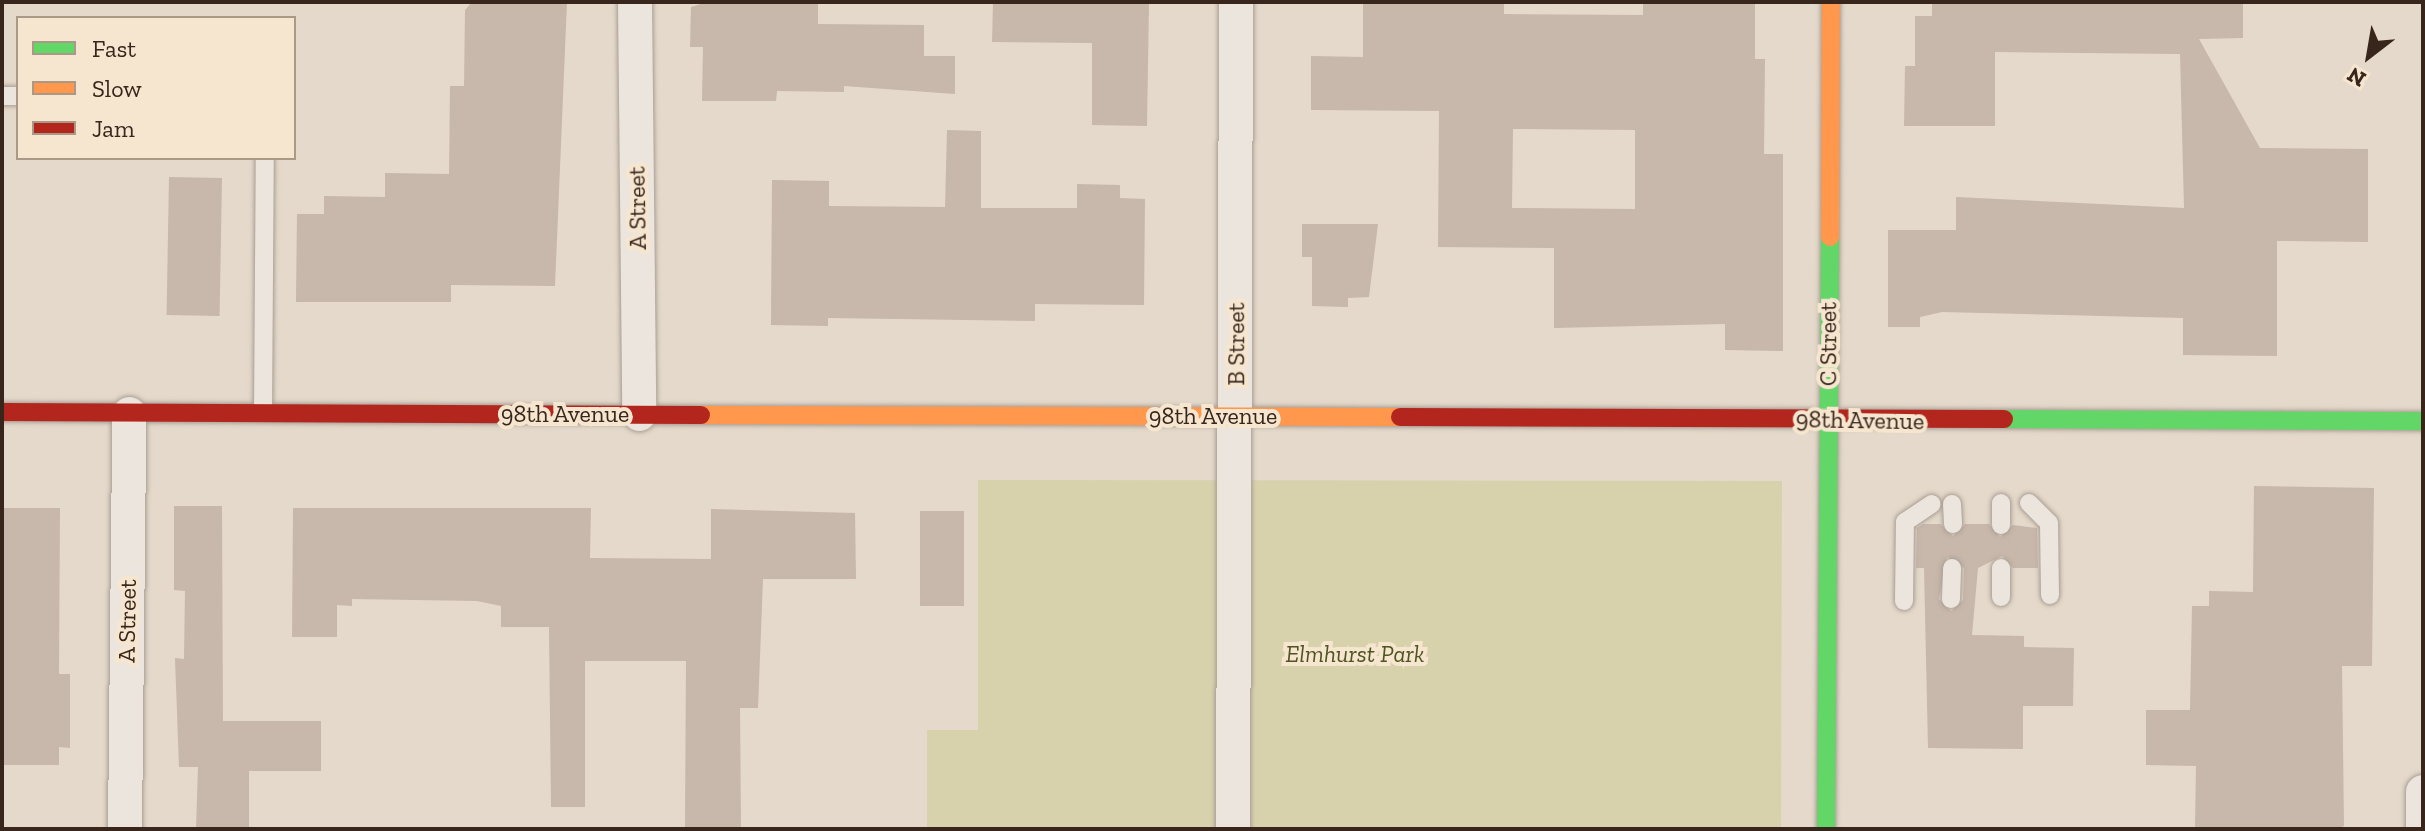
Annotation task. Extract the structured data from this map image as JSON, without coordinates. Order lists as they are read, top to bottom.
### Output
{
  "streets": {
    "main road": ["C Street", "98th Avenue"],
    "street": ["A Street", "B Street"]
  },
  "crossings": [
    ["A Street", "98th Avenue"],
    ["B Street", "98th Avenue"],
    ["C Street", "98th Avenue"]
  ],
  "parks": ["Elmhurst Park"],
  "legend": ["Fast", "Slow", "Jam"],
  "north": "bottom left"
}
